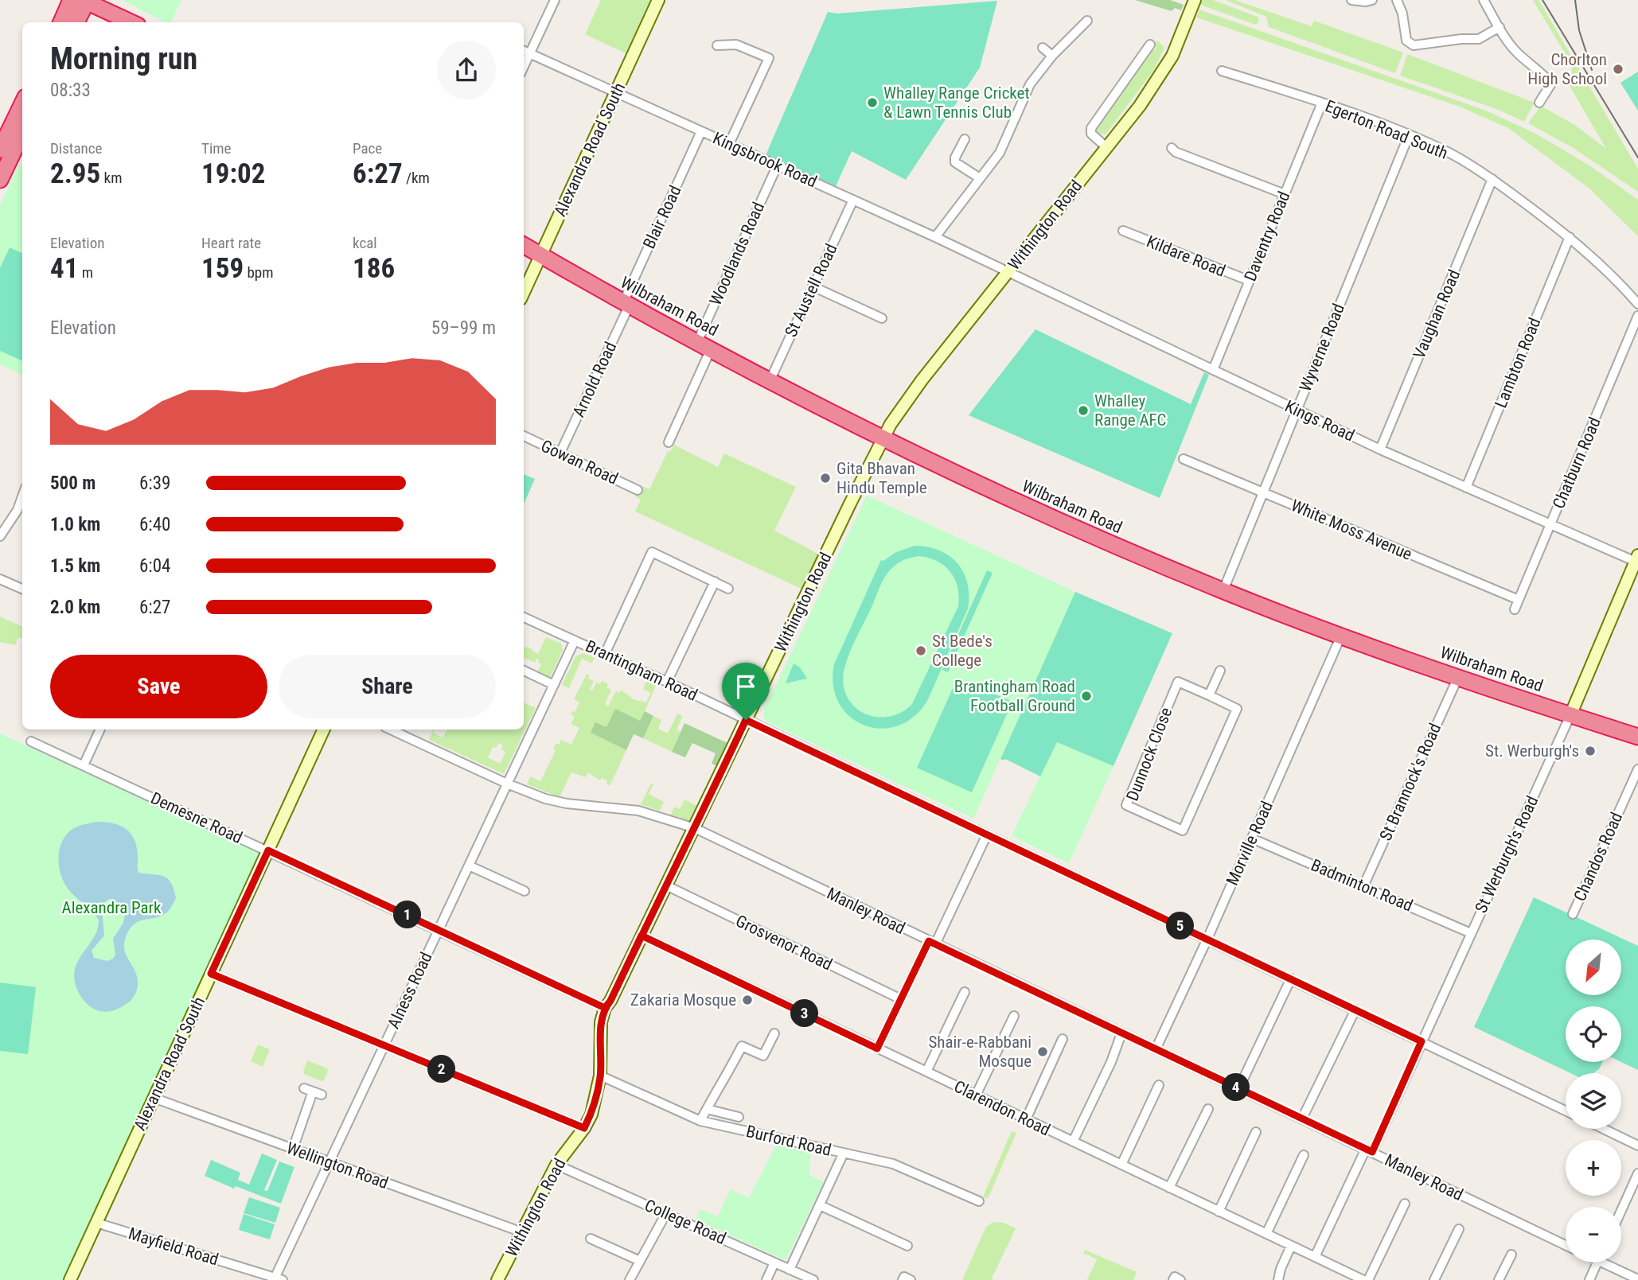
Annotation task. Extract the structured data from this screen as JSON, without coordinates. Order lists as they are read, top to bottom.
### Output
{
  "streets": {
    "highway": ["Wilbraham Road"],
    "street": [
      "Egerton Road South",
      "Alexandra Road South",
      "Kingsbrook Road",
      "Blair Road",
      "Withington Road",
      "Daventry Road",
      "Woodlands Road",
      "Kildare Road",
      "St Austell Road",
      "Vaughan Road",
      "Wyverne Road",
      "Lambton Road",
      "Arnold Road",
      "Kings Road",
      "Gowan Road",
      "Chatburn Road",
      "White Moss Avenue",
      "Brantingham Road",
      "Dunnock Close",
      "St Brannock's Road",
      "Demesne Road",
      "Morville Road",
      "St Werburgh's Road",
      "Chandos Road",
      "Badminton Road",
      "Manley Road",
      "Grosvenor Road",
      "Alness Road",
      "Clarendon Road",
      "Burford Road",
      "Wellington Road",
      "College Road",
      "Mayfield Road"
    ]
  },
  "crossings": [
    ["Egerton Road South", "Daventry Road"],
    ["Egerton Road South", "Vaughan Road"],
    ["Egerton Road South", "Wyverne Road"],
    ["Egerton Road South", "Lambton Road"],
    ["Alexandra Road South", "Kingsbrook Road"],
    ["Alexandra Road South", "Wilbraham Road"],
    ["Alexandra Road South", "Demesne Road"],
    ["Alexandra Road South", "Wellington Road"],
    ["Alexandra Road South", "Mayfield Road"],
    ["Kingsbrook Road", "Blair Road"],
    ["Kingsbrook Road", "Withington Road"],
    ["Kingsbrook Road", "Woodlands Road"],
    ["Kingsbrook Road", "St Austell Road"],
    ["Kingsbrook Road", "Kings Road"],
    ["Blair Road", "Wilbraham Road"],
    ["Blair Road", "Arnold Road"],
    ["Withington Road", "Wilbraham Road"],
    ["Withington Road", "Kings Road"],
    ["Withington Road", "Brantingham Road"],
    ["Withington Road", "Demesne Road"],
    ["Withington Road", "Manley Road"],
    ["Withington Road", "Grosvenor Road"],
    ["Withington Road", "Clarendon Road"],
    ["Withington Road", "Burford Road"],
    ["Withington Road", "Wellington Road"],
    ["Withington Road", "College Road"],
    ["Daventry Road", "Kildare Road"],
    ["Daventry Road", "Kings Road"],
    ["Woodlands Road", "Wilbraham Road"],
    ["St Austell Road", "Wilbraham Road"],
    ["Wilbraham Road", "Wyverne Road"],
    ["Wilbraham Road", "Arnold Road"],
    ["Wilbraham Road", "St Brannock's Road"],
    ["Wilbraham Road", "Morville Road"],
    ["Wilbraham Road", "St Werburgh's Road"],
    ["Vaughan Road", "Kings Road"],
    ["Wyverne Road", "Kings Road"],
    ["Wyverne Road", "White Moss Avenue"],
    ["Lambton Road", "Kings Road"],
    ["Arnold Road", "Gowan Road"],
    ["Kings Road", "Chatburn Road"],
    ["Kings Road", "St Werburgh's Road"],
    ["Chatburn Road", "White Moss Avenue"],
    ["Brantingham Road", "Morville Road"],
    ["Brantingham Road", "St Werburgh's Road"],
    ["Brantingham Road", "Alness Road"],
    ["St Brannock's Road", "Badminton Road"],
    ["Demesne Road", "Alness Road"],
    ["Morville Road", "Badminton Road"],
    ["Morville Road", "Manley Road"],
    ["St Werburgh's Road", "Badminton Road"],
    ["St Werburgh's Road", "Manley Road"],
    ["St Werburgh's Road", "Clarendon Road"],
    ["Manley Road", "Alness Road"],
    ["Alness Road", "Wellington Road"],
    ["Alness Road", "Mayfield Road"]
  ],
  "parks": ["Alexandra Park"],
  "places": [
    "Chorlton High School",
    "Whalley Range Cricket & Lawn Tennis Club",
    "Whalley Range AFC",
    "Gita Bhavan Hindu Temple",
    "St Bede's College",
    "Brantingham Road Football Ground",
    "St. Werburgh's",
    "Zakaria Mosque",
    "Shair-e-Rabbani Mosque"
  ],
  "north": "bottom left",
  "page": {
    "heading": ["Morning run", "08:33"],
    "stats": [
      ["Distance", "2.95 km"],
      ["Time", "19:02"],
      ["Pace", "6:27 /km"],
      ["Elevation", "41 m"],
      ["Heart rate", "159 bpm"],
      ["kcal", "186"]
    ],
    "chart": ["Elevation", "59–99 m"],
    "list": [
      {
        "name": "500 m",
        "note": "6:39"
      },
      {
        "name": "1.0 km",
        "note": "6:40"
      },
      {
        "name": "1.5 km",
        "note": "6:04"
      },
      {
        "name": "2.0 km",
        "note": "6:27"
      }
    ],
    "buttons": ["Save", "Share"],
    "pins": [
      "1",
      "5",
      "3",
      "2",
      "4"
    ],
    "map_buttons": ["+", "−"]
  }
}
